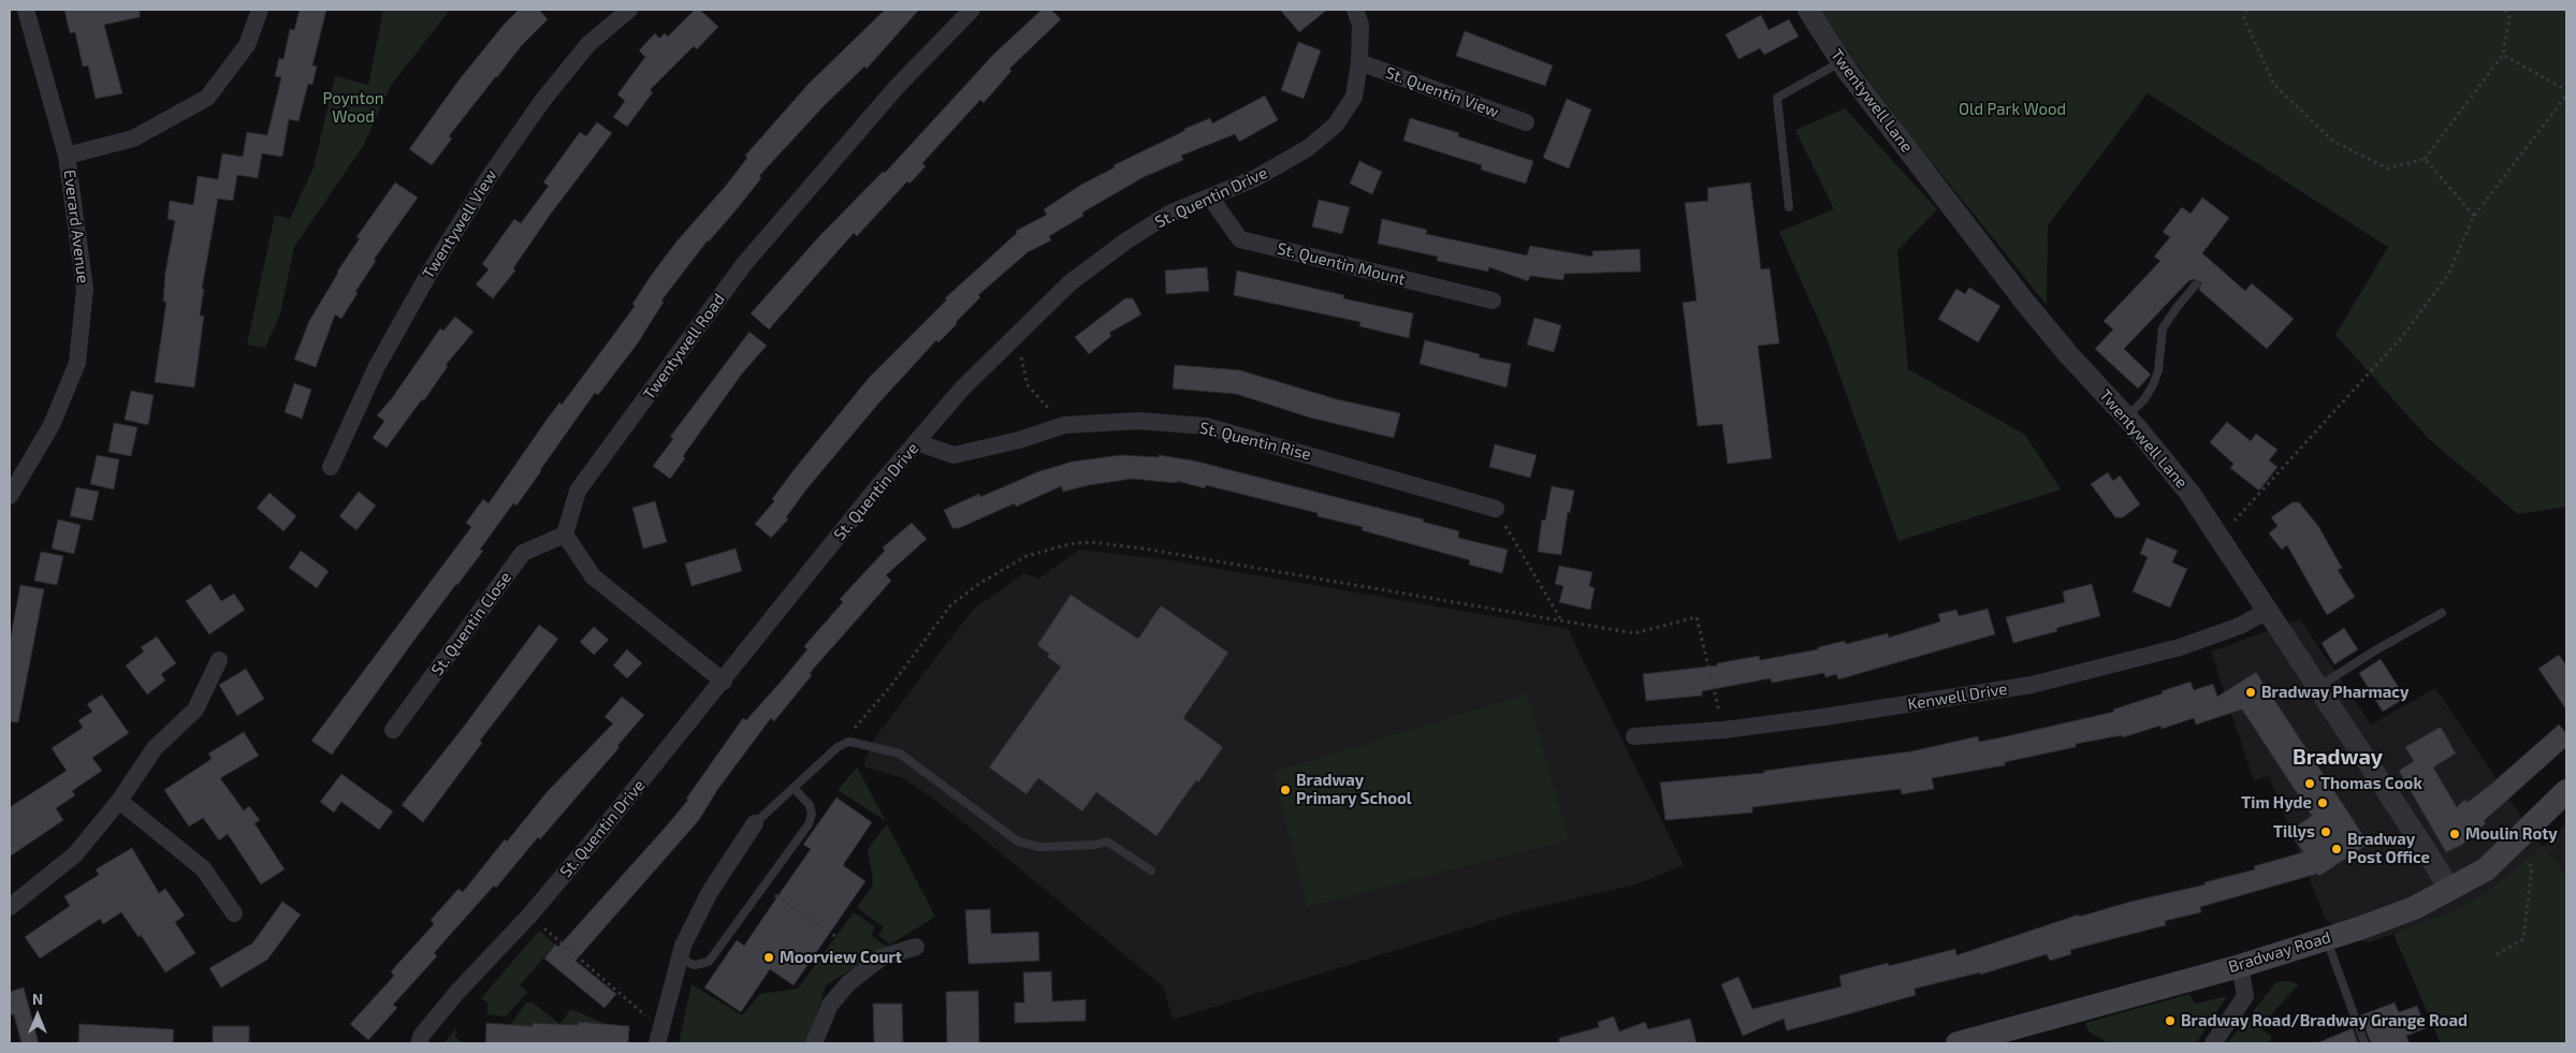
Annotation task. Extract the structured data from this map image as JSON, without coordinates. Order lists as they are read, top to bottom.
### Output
{
  "streets": {
    "main road": ["Bradway Road"],
    "street": [
      "St. Quentin View",
      "Twentywell Lane",
      "St. Quentin Drive",
      "Twentywell View",
      "Everard Avenue",
      "St. Quentin Mount",
      "Twentywell Road",
      "St. Quentin Rise",
      "St. Quentin Close",
      "Kenwell Drive"
    ]
  },
  "crossings": [
    ["St. Quentin View", "St. Quentin Drive"],
    ["Twentywell Lane", "Kenwell Drive"],
    ["Twentywell Lane", "Bradway Road"],
    ["St. Quentin Drive", "St. Quentin Mount"],
    ["St. Quentin Drive", "St. Quentin Rise"],
    ["Twentywell Road", "St. Quentin Close"]
  ],
  "districts": ["Bradway"],
  "parks": ["Poynton Wood", "Old Park Wood"],
  "places": [
    "Bradway Pharmacy",
    "Thomas Cook",
    "Bradway Primary School",
    "Tim Hyde",
    "Tillys",
    "Moulin Roty",
    "Bradway Post Office",
    "Moorview Court",
    "Bradway Road/Bradway Grange Road"
  ],
  "north": "top"
}
